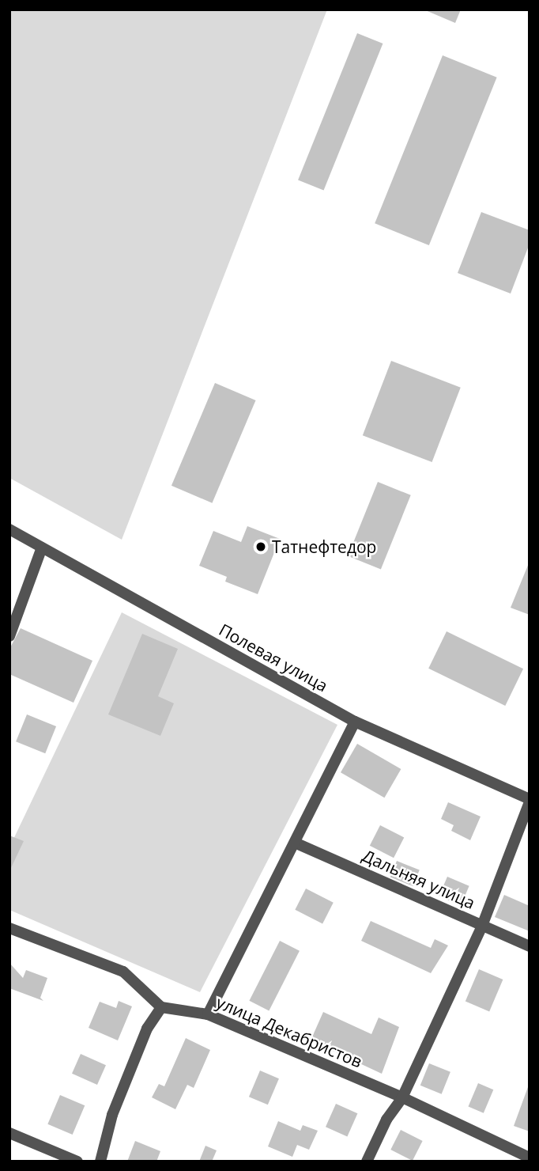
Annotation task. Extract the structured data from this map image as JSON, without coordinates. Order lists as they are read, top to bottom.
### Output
{
  "streets": {
    "street": ["Полевая улица", "Дальняя улица", "улица Декабристов"]
  },
  "places": ["Татнефтедор"]
}
